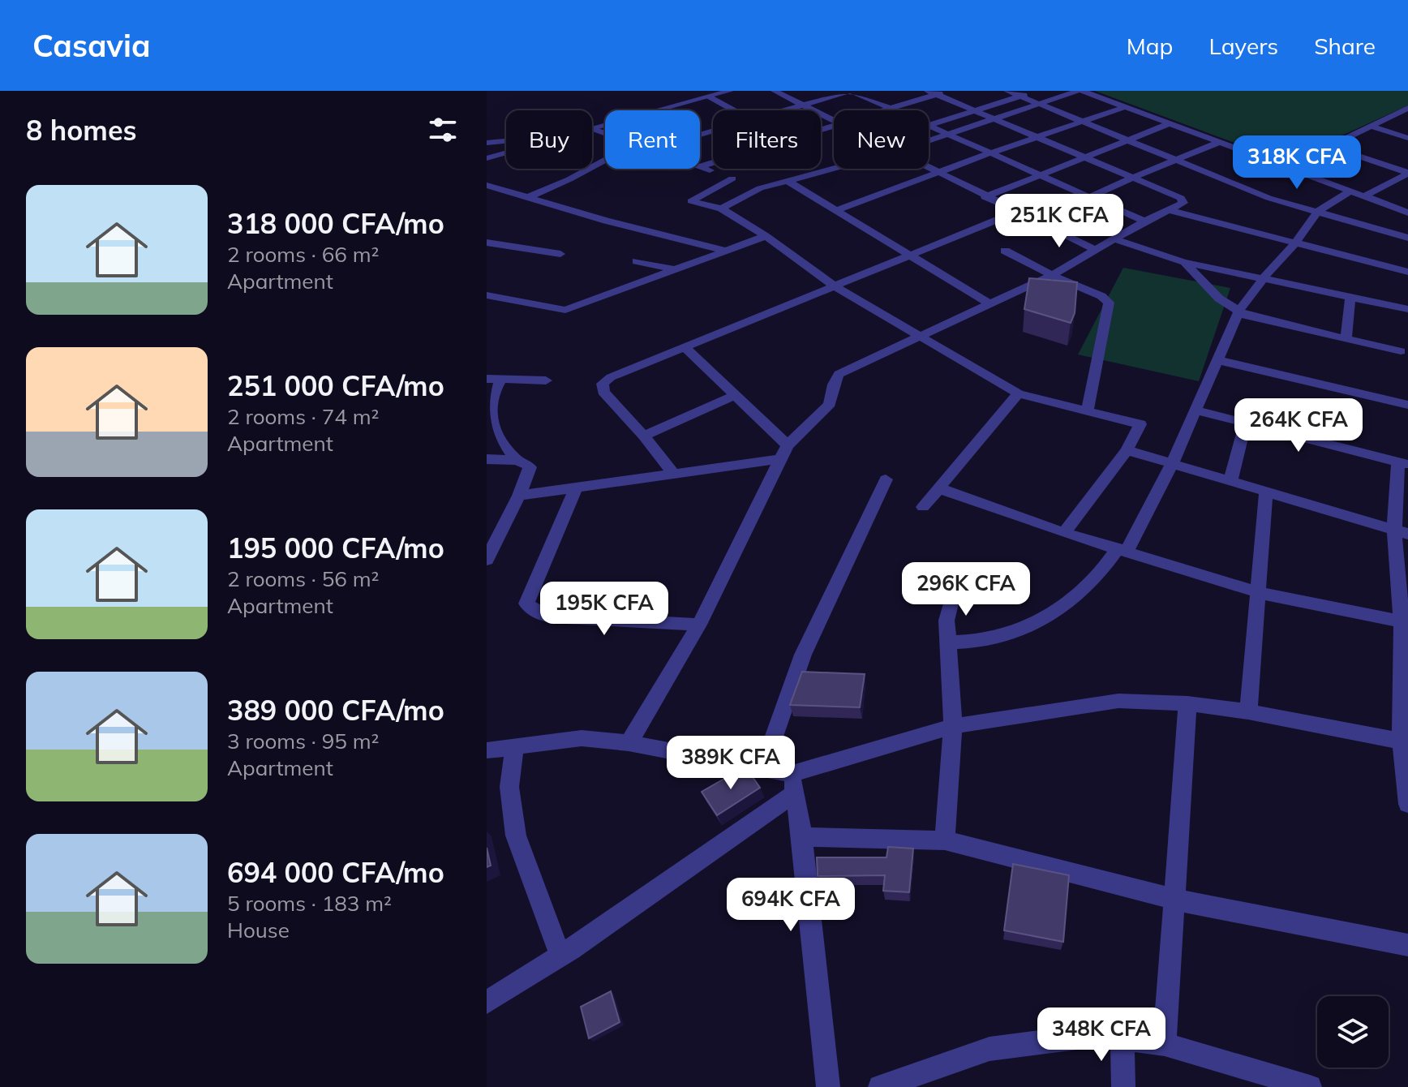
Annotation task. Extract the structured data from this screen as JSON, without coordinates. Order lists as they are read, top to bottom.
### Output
{
  "page": {
    "header": "Casavia",
    "nav": ["Map", "Layers", "Share"],
    "heading": "8 homes",
    "chip": [
      "Buy",
      "Rent",
      "Filters",
      "New"
    ],
    "price": [
      "318K CFA",
      "251K CFA",
      "264K CFA",
      "296K CFA",
      "195K CFA",
      "389K CFA",
      "694K CFA",
      "348K CFA"
    ],
    "list": [
      {
        "name": "318 000 CFA/mo",
        "note": "2 rooms · 66 m² · Apartment"
      },
      {
        "name": "251 000 CFA/mo",
        "note": "2 rooms · 74 m² · Apartment"
      },
      {
        "name": "195 000 CFA/mo",
        "note": "2 rooms · 56 m² · Apartment"
      },
      {
        "name": "389 000 CFA/mo",
        "note": "3 rooms · 95 m² · Apartment"
      },
      {
        "name": "694 000 CFA/mo",
        "note": "5 rooms · 183 m² · House"
      }
    ]
  }
}
